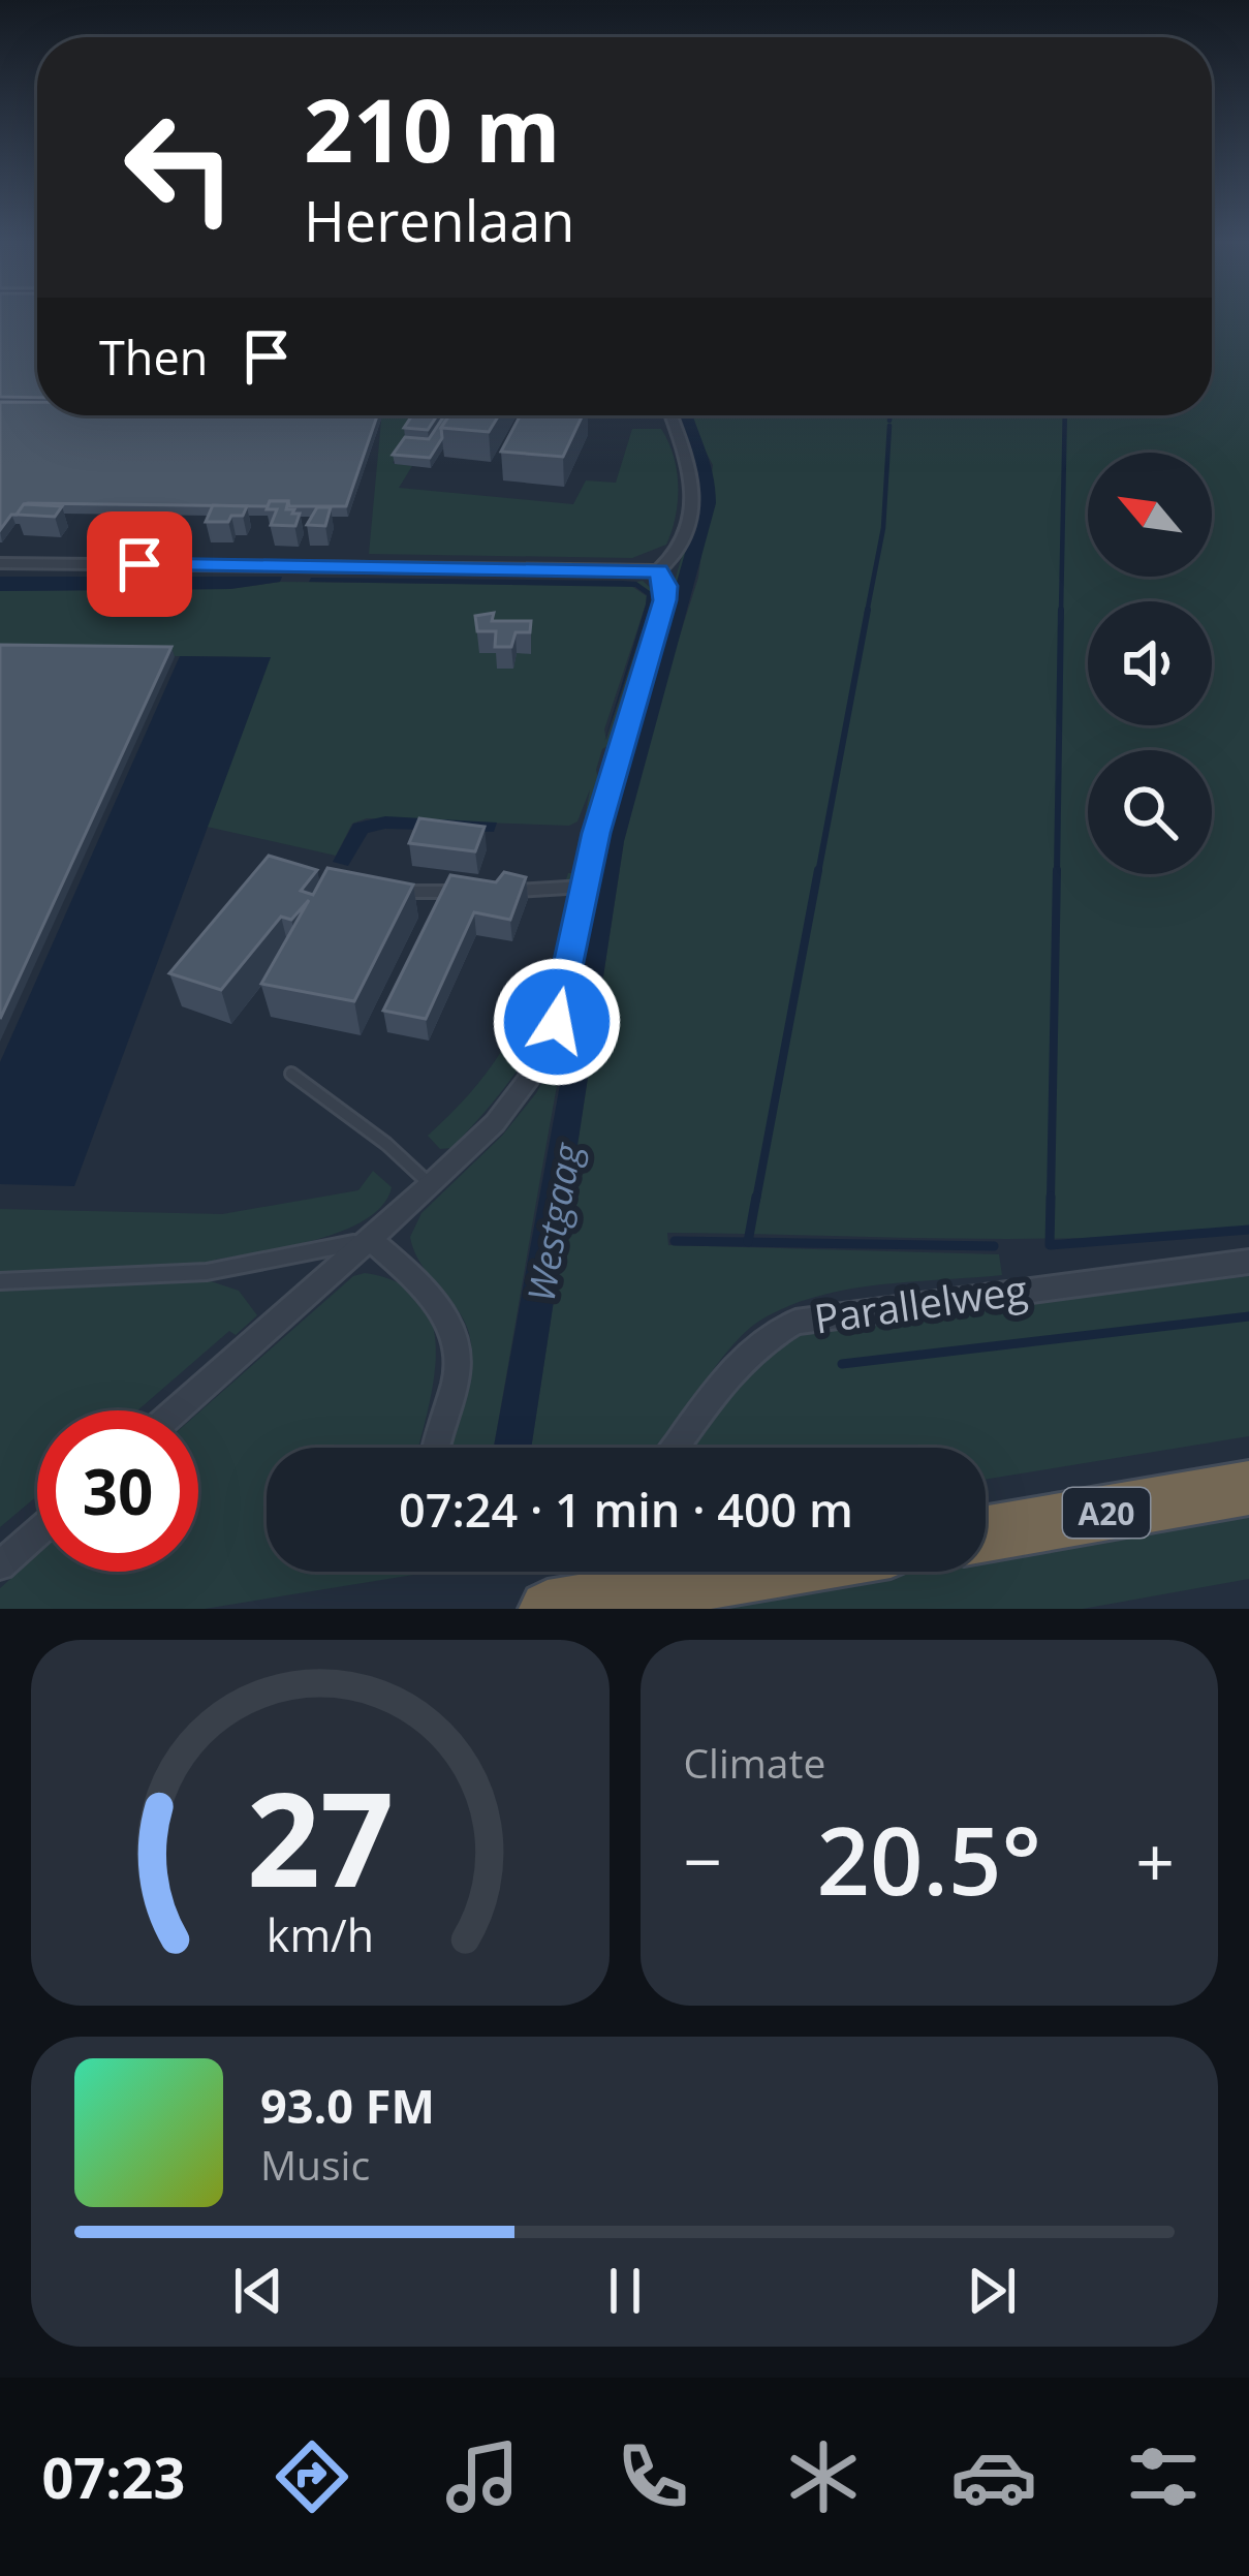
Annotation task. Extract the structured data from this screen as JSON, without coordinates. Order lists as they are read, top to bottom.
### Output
{
  "streets": {
    "highway": ["A20"],
    "street": ["Parallelweg"]
  },
  "water": ["Westgaag"],
  "north": "top left",
  "page": {
    "turn": ["210 m", "Herenlaan"],
    "then": "Then",
    "limit": "30",
    "trip": "07:24 · 1 min · 400 m",
    "tile": "Climate",
    "heat": ["−", "20.5°", "+"],
    "song": ["93.0 FM", "Music"],
    "tabs": "07:23",
    "gauge": ["27", "km/h"]
  }
}
